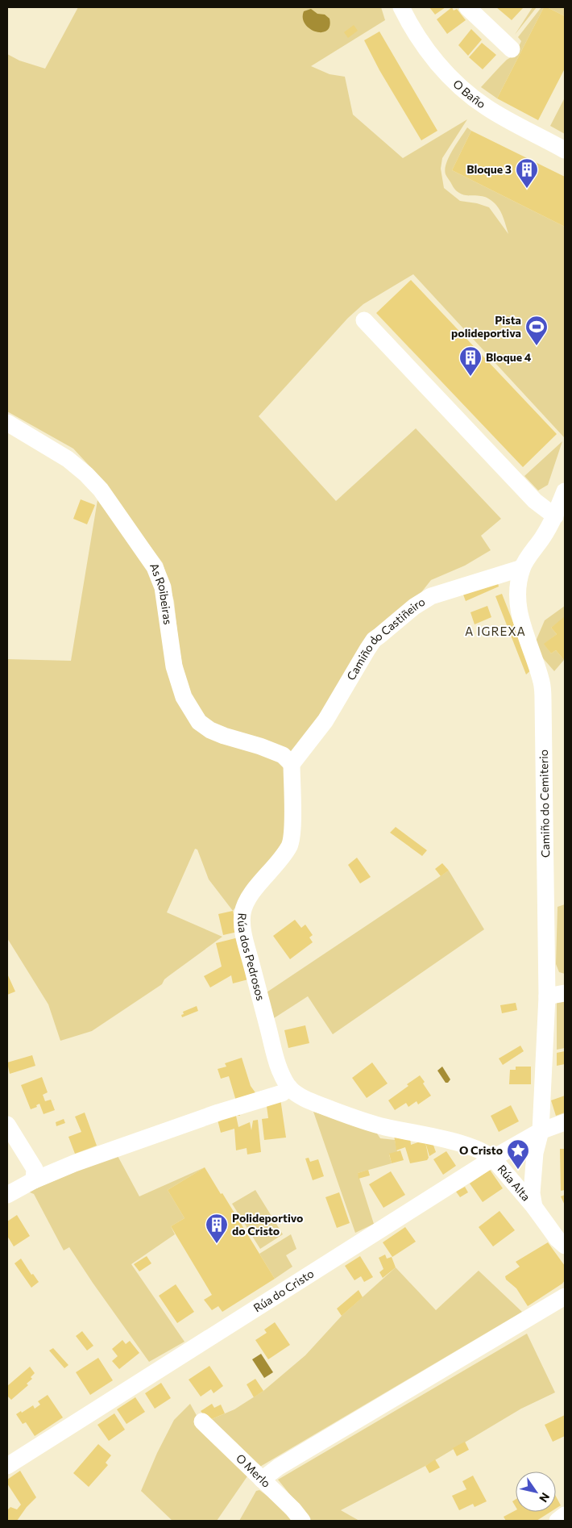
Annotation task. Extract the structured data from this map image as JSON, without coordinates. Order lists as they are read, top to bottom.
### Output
{
  "streets": {
    "street": [
      "O Baño",
      "As Roibeiras",
      "Camiño do Castiñeiro",
      "Camiño do Cemiterio",
      "Rúa dos Pedrosos",
      "Rúa Alta",
      "Rúa do Cristo",
      "O Merlo"
    ]
  },
  "crossings": [
    ["As Roibeiras", "Camiño do Castiñeiro"],
    ["As Roibeiras", "Rúa dos Pedrosos"],
    ["Camiño do Castiñeiro", "Camiño do Cemiterio"],
    ["Camiño do Castiñeiro", "Rúa dos Pedrosos"],
    ["Camiño do Cemiterio", "Rúa Alta"],
    ["Camiño do Cemiterio", "Rúa do Cristo"],
    ["Rúa dos Pedrosos", "Rúa Alta"],
    ["Rúa dos Pedrosos", "Rúa do Cristo"],
    ["Rúa Alta", "Rúa do Cristo"]
  ],
  "districts": ["A IGREXA"],
  "places": {
    "building": ["Bloque 3", "Bloque 4", "Polideportivo do Cristo"],
    "sports": ["Pista polideportiva"],
    "place": ["O Cristo"]
  },
  "north": "bottom right"
}
